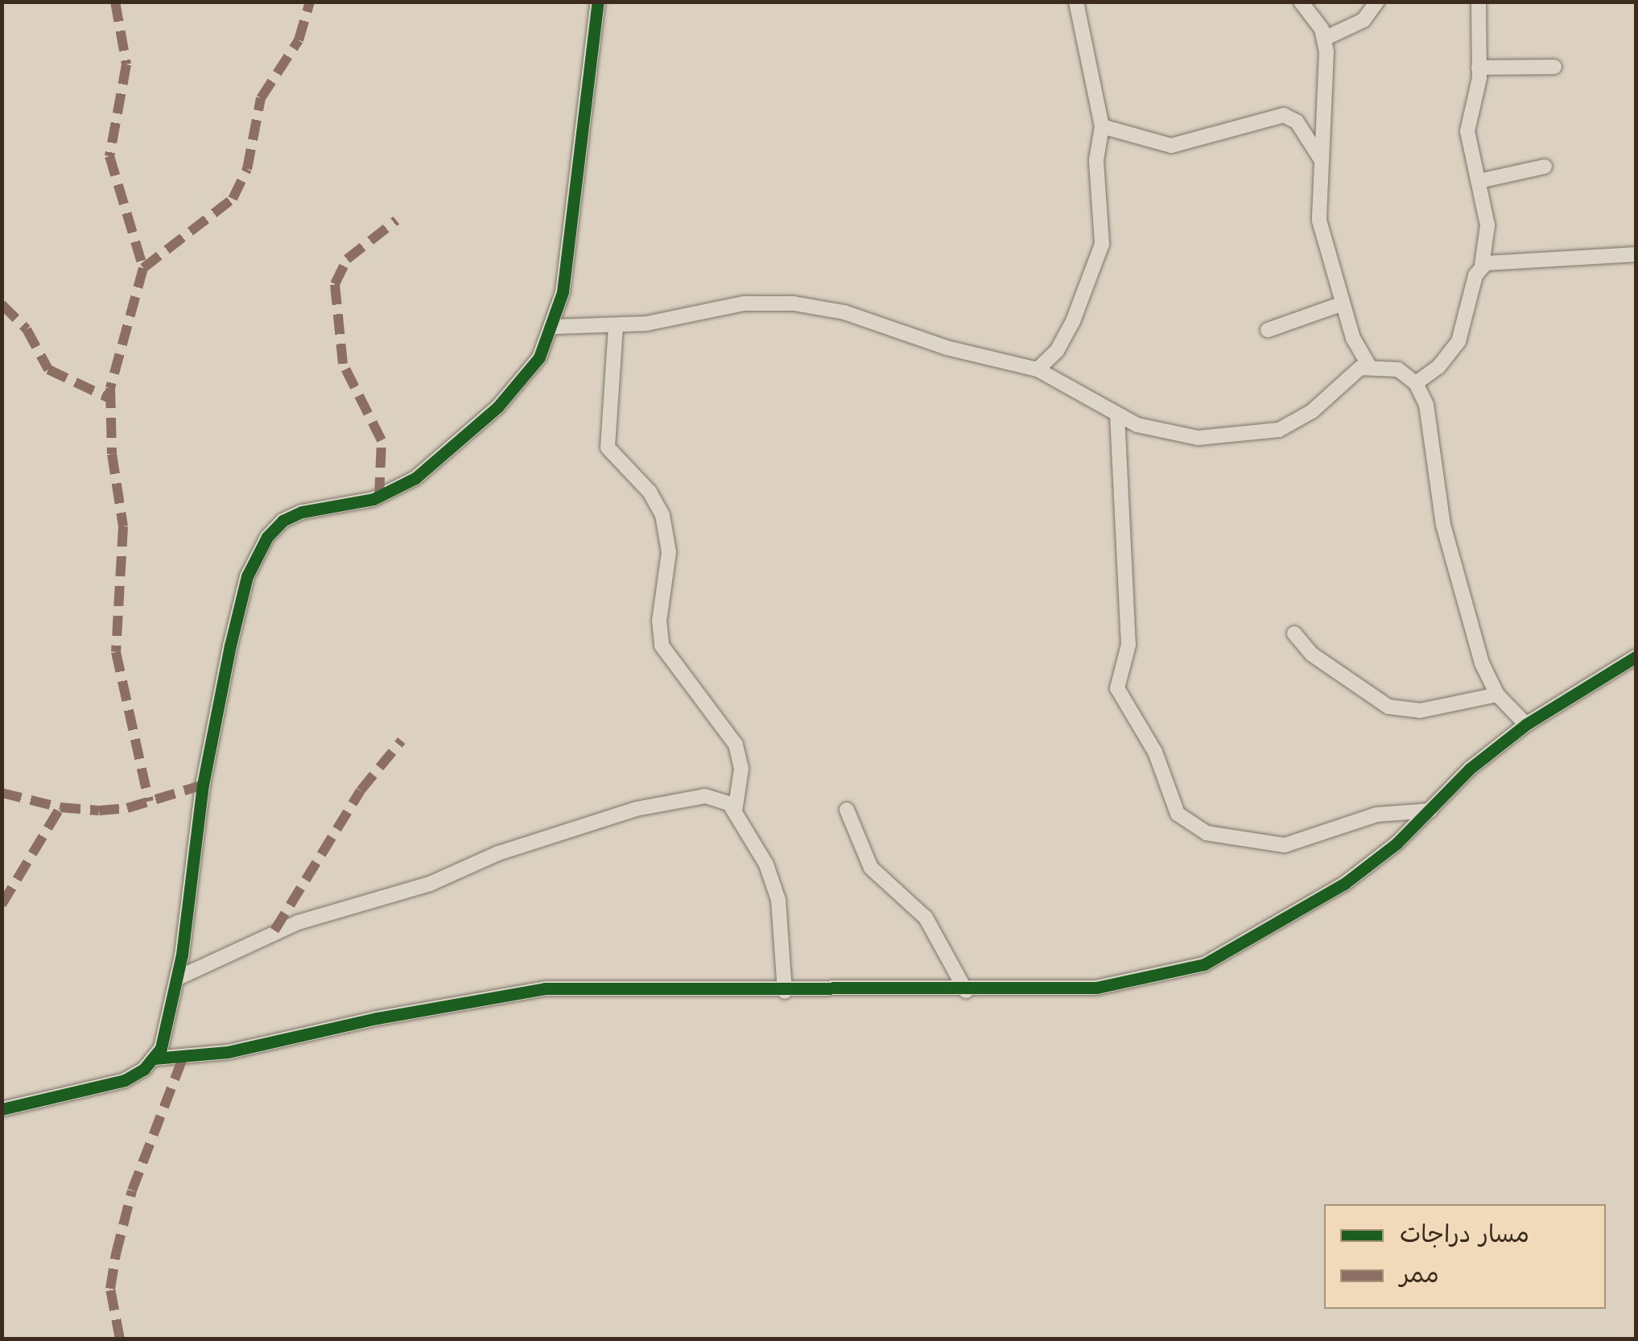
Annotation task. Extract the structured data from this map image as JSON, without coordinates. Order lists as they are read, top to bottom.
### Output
{
  "legend": ["مسار دراجات", "ممر"]
}
